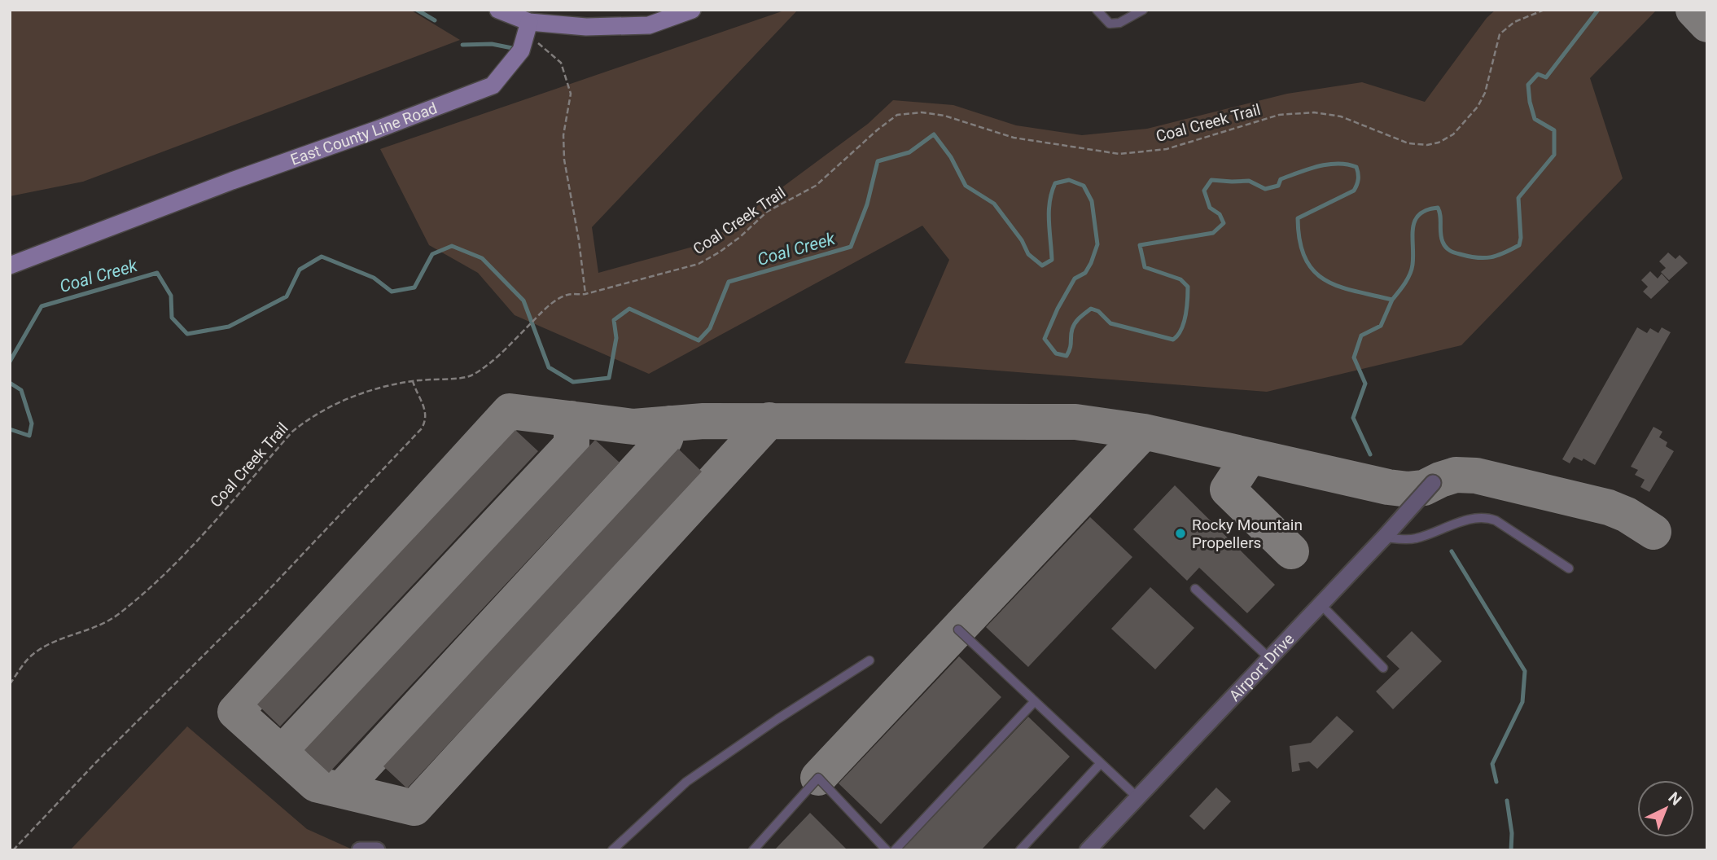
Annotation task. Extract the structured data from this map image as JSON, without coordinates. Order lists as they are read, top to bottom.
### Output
{
  "streets": {
    "street": ["East County Line Road", "Airport Drive"],
    "path": ["Coal Creek Trail"]
  },
  "water": ["Coal Creek"],
  "places": ["Rocky Mountain Propellers"],
  "north": "top right"
}
